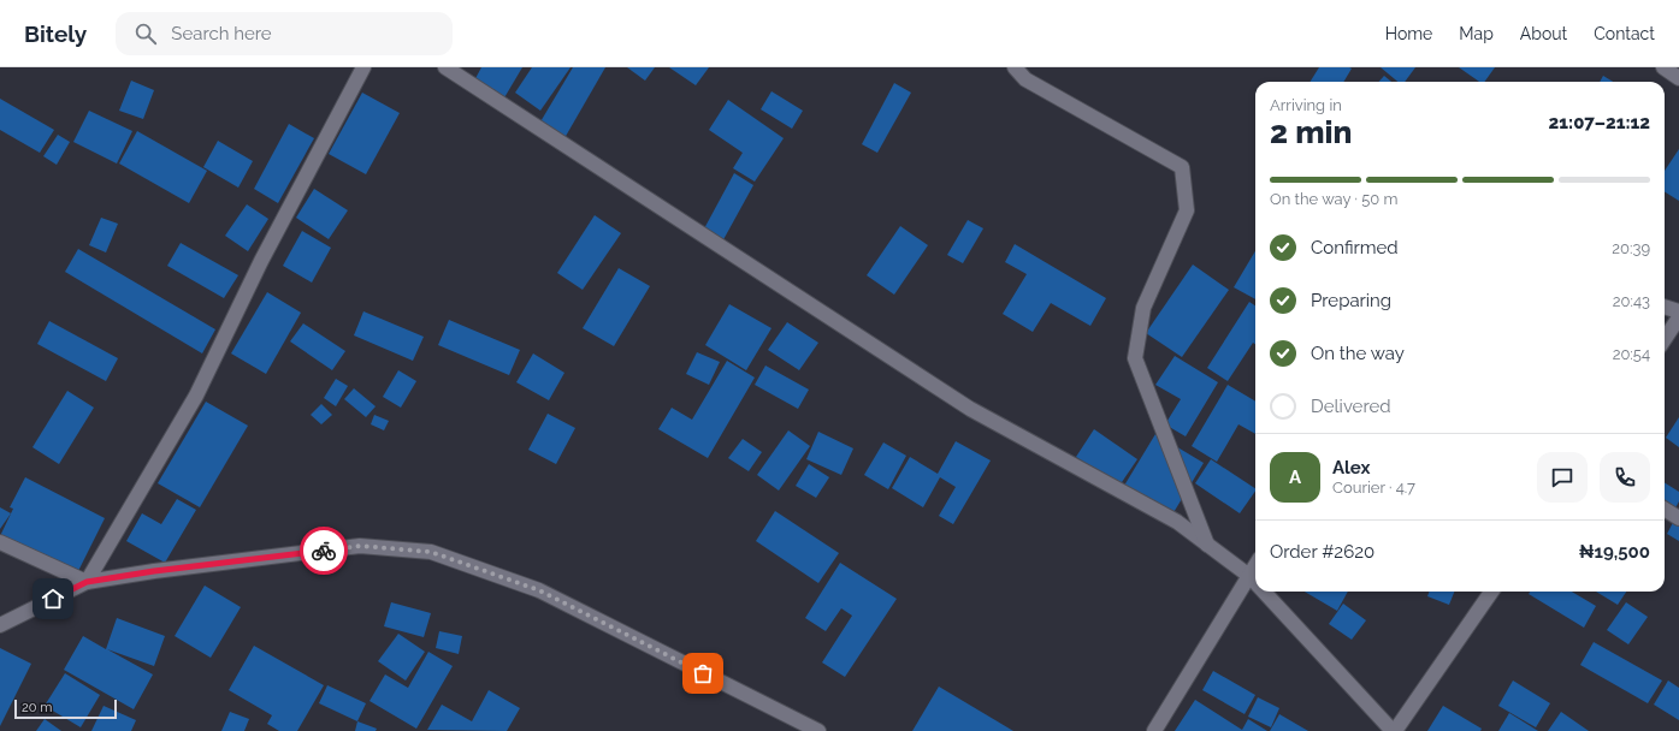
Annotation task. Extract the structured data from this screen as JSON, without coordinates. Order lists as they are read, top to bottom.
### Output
{
  "scale_bar": "20 m",
  "page": {
    "header": "Bitely",
    "search": "Search here",
    "nav": [
      "Home",
      "Map",
      "About",
      "Contact"
    ],
    "heading": ["2 min", "Arriving in", "21:07–21:12"],
    "panel": [
      "Alex",
      "Courier · 4.7",
      "Order #2620",
      "₦19,500"
    ],
    "bar": "On the way · 50 m",
    "list": [
      ["Confirmed", "20:39"],
      ["Preparing", "20:43"],
      ["On the way", "20:54"],
      "Delivered"
    ],
    "round": "A",
    "scale": "20 m"
  }
}
